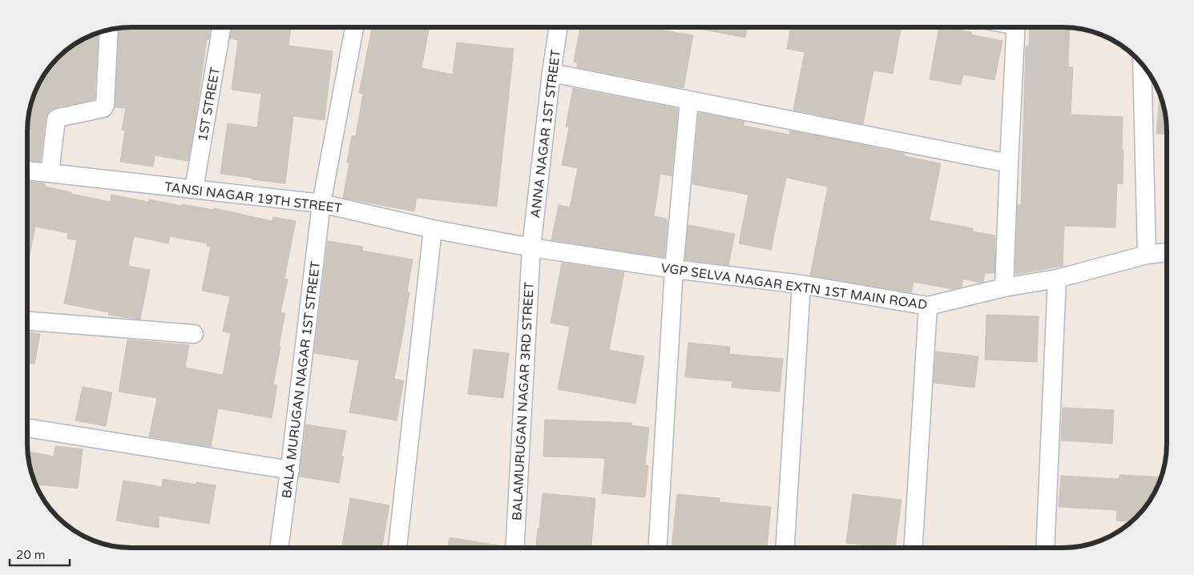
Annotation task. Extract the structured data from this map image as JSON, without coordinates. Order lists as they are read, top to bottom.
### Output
{
  "streets": {
    "street": [
      "1ST STREET",
      "ANNA NAGAR 1ST STREET",
      "TANSI NAGAR 19TH STREET",
      "VGP SELVA NAGAR EXTN 1ST MAIN ROAD",
      "BALA MURUGAN NAGAR 1ST STREET",
      "BALAMURUGAN NAGAR 3RD STREET"
    ]
  },
  "crossings": [
    ["1ST STREET", "TANSI NAGAR 19TH STREET"],
    ["ANNA NAGAR 1ST STREET", "TANSI NAGAR 19TH STREET"],
    ["ANNA NAGAR 1ST STREET", "VGP SELVA NAGAR EXTN 1ST MAIN ROAD"],
    ["ANNA NAGAR 1ST STREET", "BALAMURUGAN NAGAR 3RD STREET"],
    ["TANSI NAGAR 19TH STREET", "VGP SELVA NAGAR EXTN 1ST MAIN ROAD"],
    ["TANSI NAGAR 19TH STREET", "BALA MURUGAN NAGAR 1ST STREET"],
    ["TANSI NAGAR 19TH STREET", "BALAMURUGAN NAGAR 3RD STREET"],
    ["VGP SELVA NAGAR EXTN 1ST MAIN ROAD", "BALAMURUGAN NAGAR 3RD STREET"]
  ],
  "scale_bar": "20 m"
}
